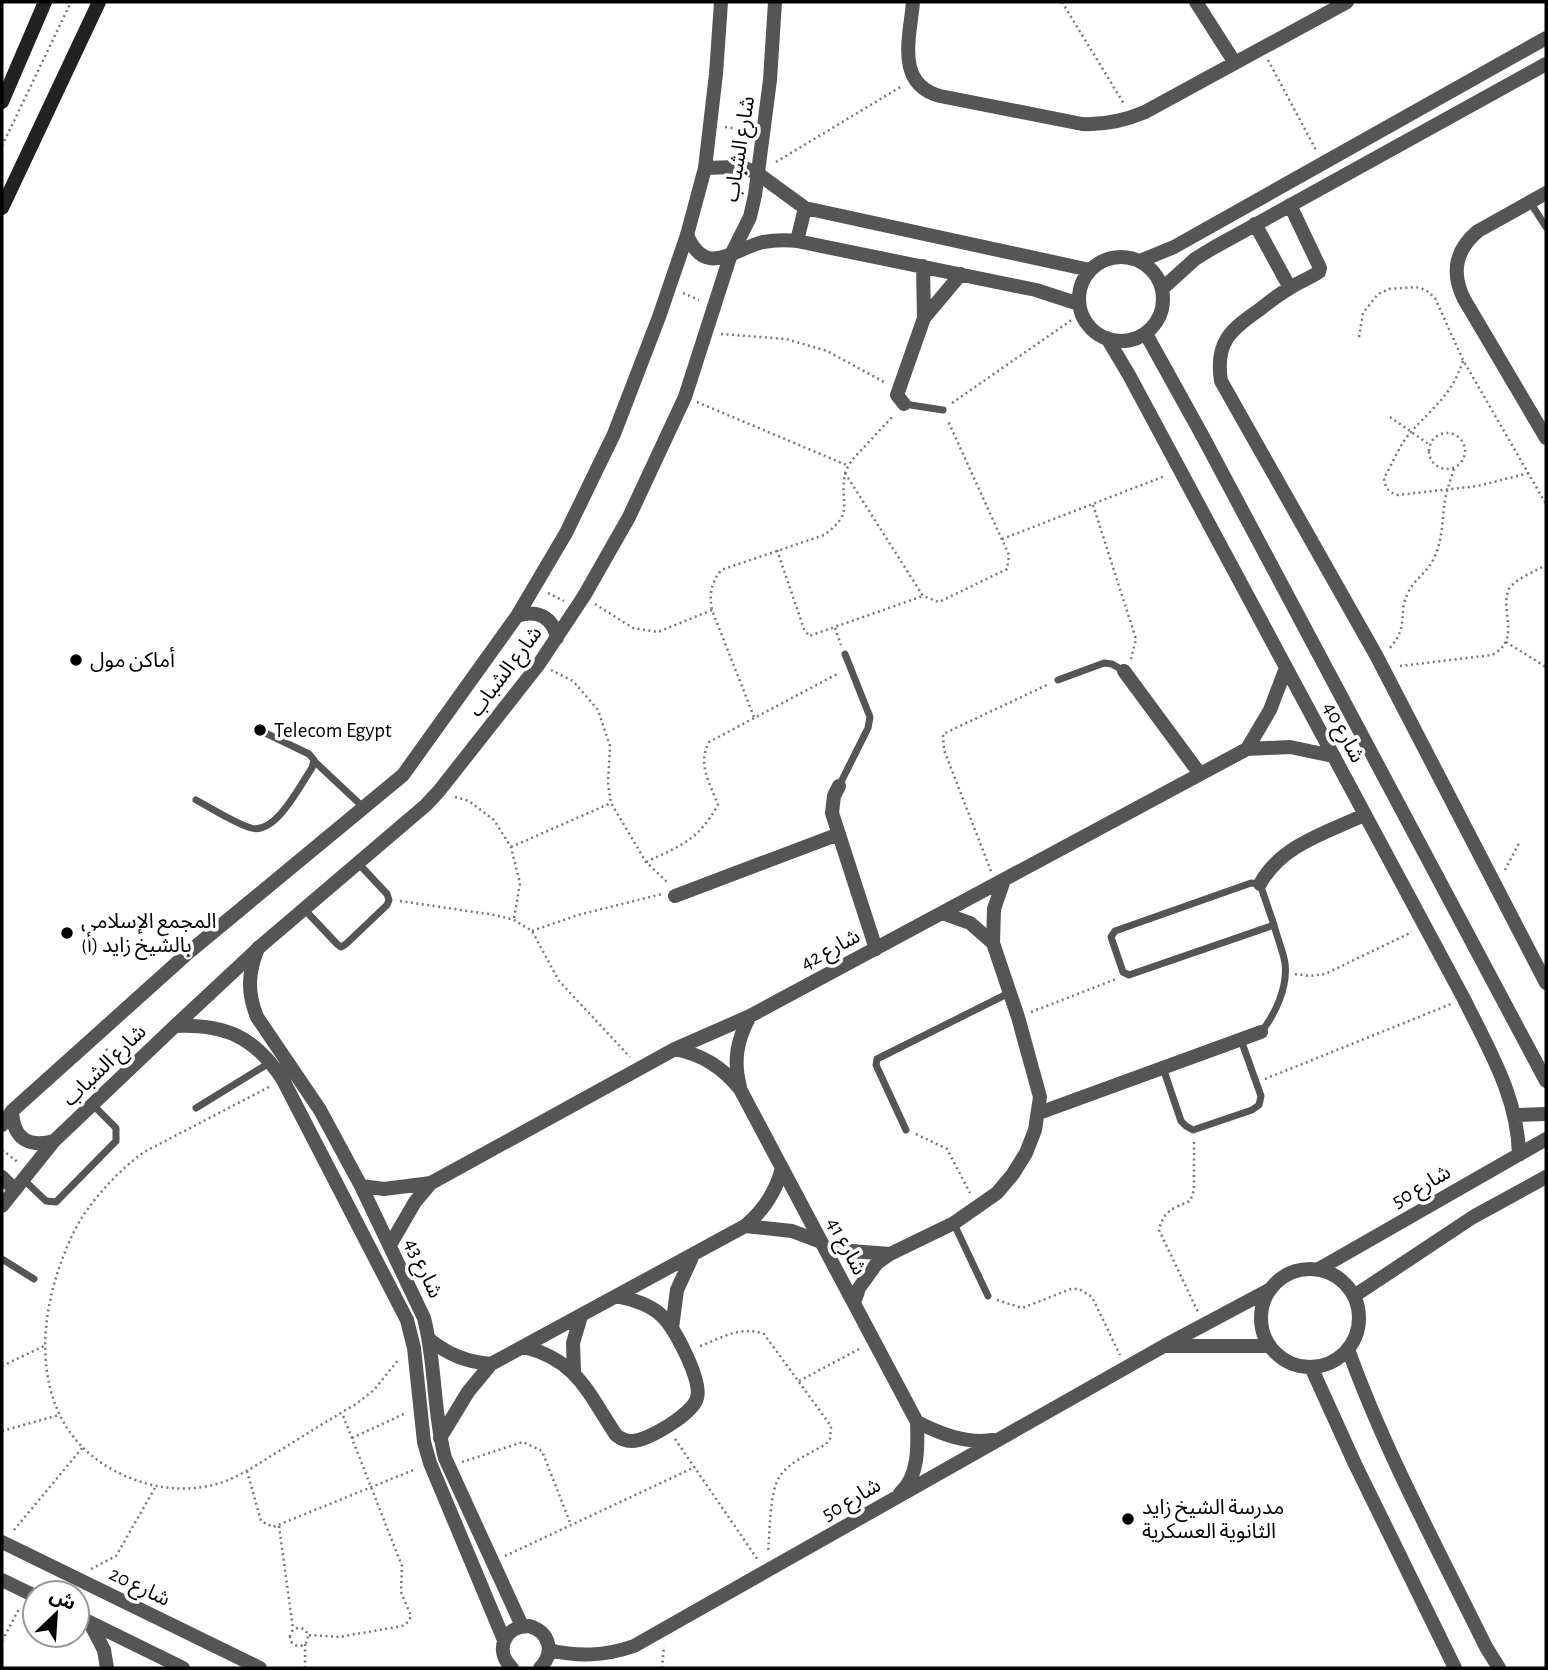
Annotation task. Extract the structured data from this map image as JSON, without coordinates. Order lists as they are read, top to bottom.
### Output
{
  "streets": {
    "street": [
      "شارع الشباب",
      "شارع 40",
      "شارع 42",
      "شارع 50",
      "شارع 41",
      "شارع 43",
      "شارع 20"
    ]
  },
  "crossings": [
    ["شارع الشباب", "شارع 43"],
    ["شارع 40", "شارع 42"],
    ["شارع 40", "شارع 50"],
    ["شارع 42", "شارع 41"],
    ["شارع 42", "شارع 43"],
    ["شارع 50", "شارع 41"]
  ],
  "places": [
    "أماكن مول",
    "Telecom Egypt",
    "المجمع الإسلامي (أ) بالشيخ زايد",
    "مدرسة الشيخ زايد الثانوية العسكرية"
  ],
  "north": "top right"
}
